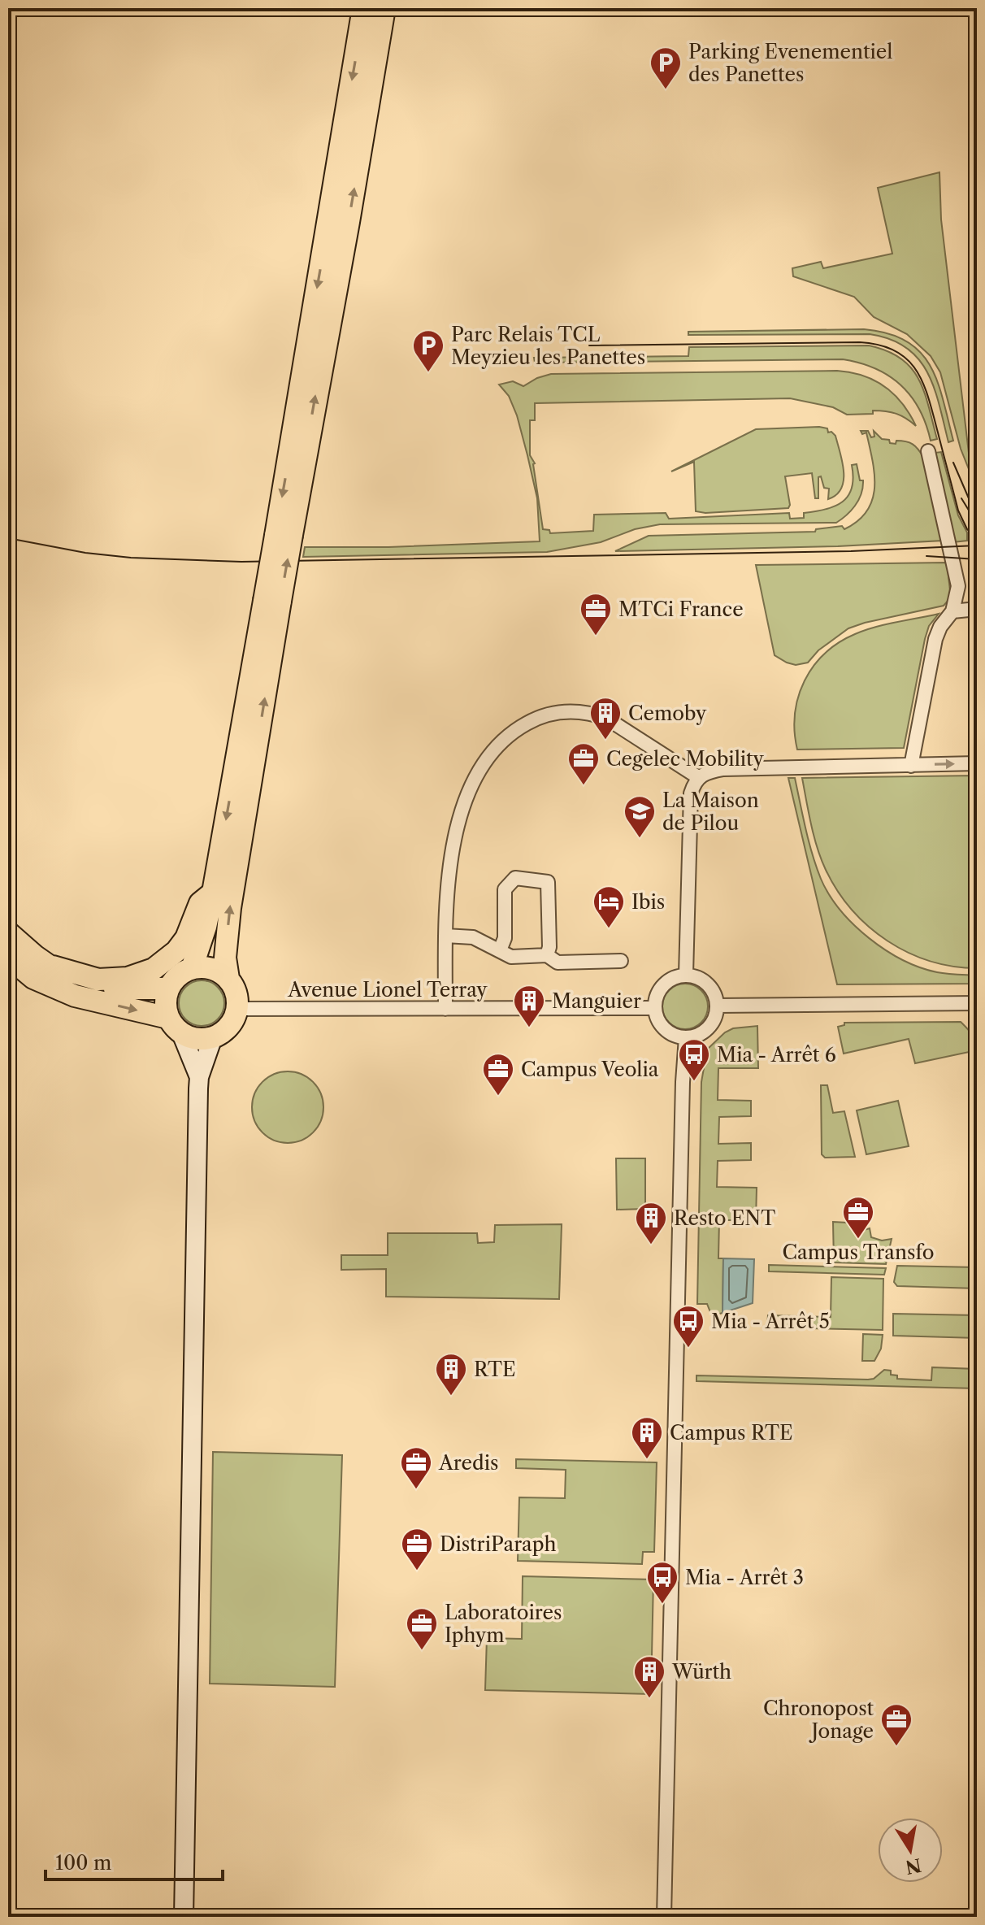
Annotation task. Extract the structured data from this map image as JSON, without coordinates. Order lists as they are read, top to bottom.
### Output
{
  "streets": {
    "street": ["Avenue Lionel Terray"]
  },
  "places": {
    "parking": ["Parking Evenementiel des Panettes", "Parc Relais TCL Meyzieu les Panettes"],
    "office": [
      "MTCi France",
      "Cegelec Mobility",
      "Campus Veolia",
      "Campus Transfo",
      "Aredis",
      "DistriParaph",
      "Laboratoires Iphym",
      "Chronopost Jonage"
    ],
    "building": [
      "Cemoby",
      "Manguier",
      "Resto ENT",
      "RTE",
      "Campus RTE",
      "Würth"
    ],
    "school or university": ["La Maison de Pilou"],
    "hotel": ["Ibis"],
    "bus stop": ["Mia - Arrêt 6", "Mia - Arrêt 5", "Mia - Arrêt 3"]
  },
  "scale_bar": "100 m",
  "north": "bottom"
}
